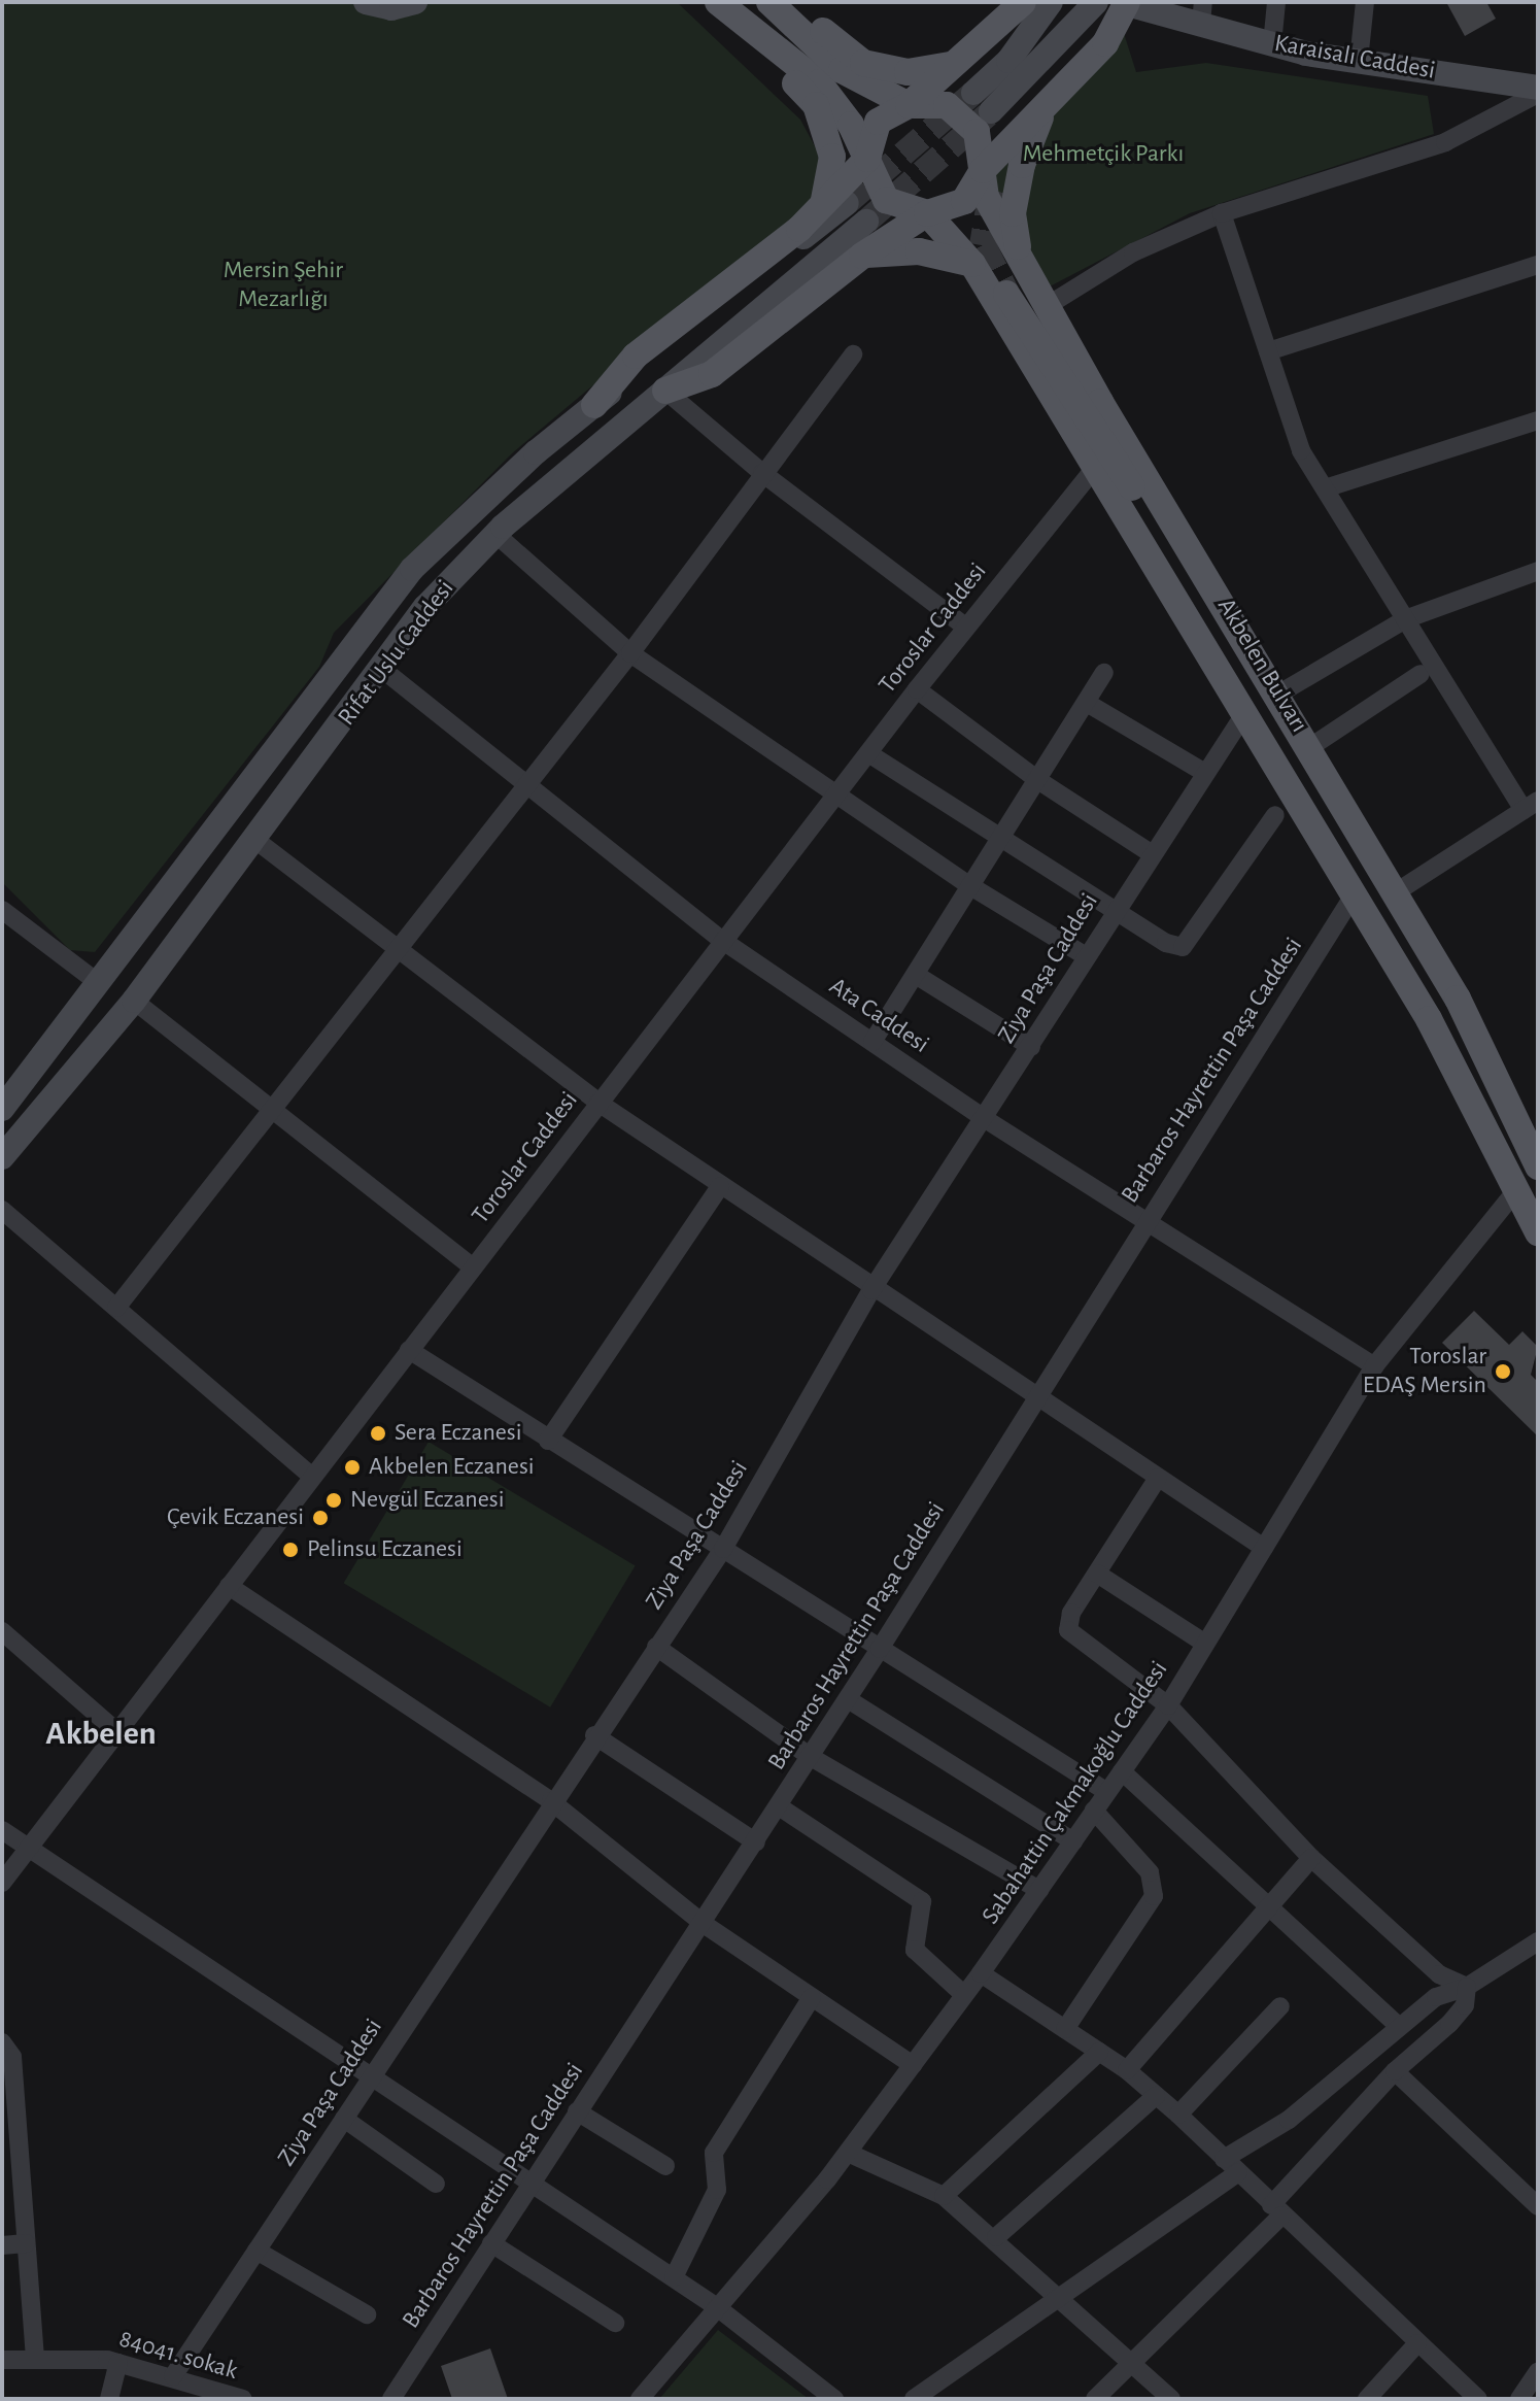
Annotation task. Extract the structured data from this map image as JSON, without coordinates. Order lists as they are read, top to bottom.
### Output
{
  "streets": {
    "main road": ["Karaisalı Caddesi", "Rifat Uslu Caddesi", "Akbelen Bulvarı"],
    "street": [
      "Toroslar Caddesi",
      "Ziya Paşa Caddesi",
      "Ata Caddesi",
      "Barbaros Hayrettin Paşa Caddesi",
      "Sabahattin Çakmakoğlu Caddesi",
      "84041. sokak"
    ]
  },
  "crossings": [
    ["Toroslar Caddesi", "Akbelen Bulvarı"],
    ["Toroslar Caddesi", "Ata Caddesi"],
    ["Rifat Uslu Caddesi", "Ata Caddesi"],
    ["Akbelen Bulvarı", "Ziya Paşa Caddesi"],
    ["Akbelen Bulvarı", "Barbaros Hayrettin Paşa Caddesi"],
    ["Akbelen Bulvarı", "Sabahattin Çakmakoğlu Caddesi"],
    ["Ziya Paşa Caddesi", "Ata Caddesi"],
    ["Ziya Paşa Caddesi", "84041. sokak"],
    ["Ata Caddesi", "Barbaros Hayrettin Paşa Caddesi"],
    ["Ata Caddesi", "Sabahattin Çakmakoğlu Caddesi"]
  ],
  "districts": ["Akbelen"],
  "parks": ["Mehmetçik Parkı", "Mersin Şehir Mezarlığı"],
  "places": [
    "Toroslar EDAŞ Mersin",
    "Sera Eczanesi",
    "Akbelen Eczanesi",
    "Nevgül Eczanesi",
    "Çevik Eczanesi",
    "Pelinsu Eczanesi"
  ]
}
